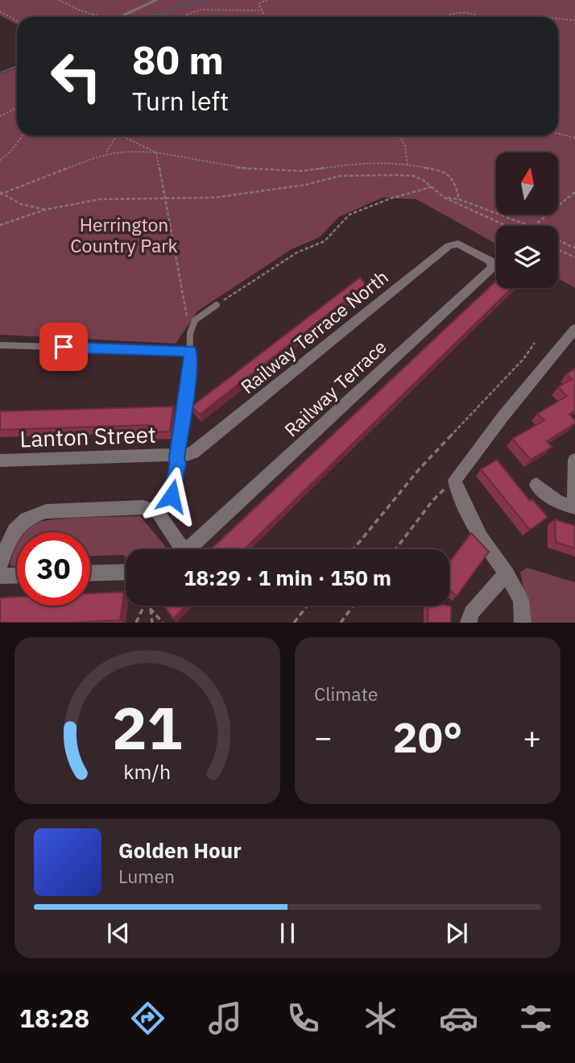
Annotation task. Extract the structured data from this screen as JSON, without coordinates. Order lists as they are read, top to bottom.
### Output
{
  "streets": {
    "street": ["Railway Terrace North", "Railway Terrace", "Lanton Street"]
  },
  "crossings": [
    ["Railway Terrace North", "Railway Terrace"],
    ["Railway Terrace North", "Lanton Street"]
  ],
  "parks": ["Herrington Country Park"],
  "north": "top",
  "page": {
    "turn": ["80 m", "Turn left"],
    "limit": "30",
    "trip": "18:29 · 1 min · 150 m",
    "tile": "Climate",
    "heat": ["−", "20°", "+"],
    "song": ["Golden Hour", "Lumen"],
    "tabs": "18:28",
    "gauge": ["21", "km/h"]
  }
}
